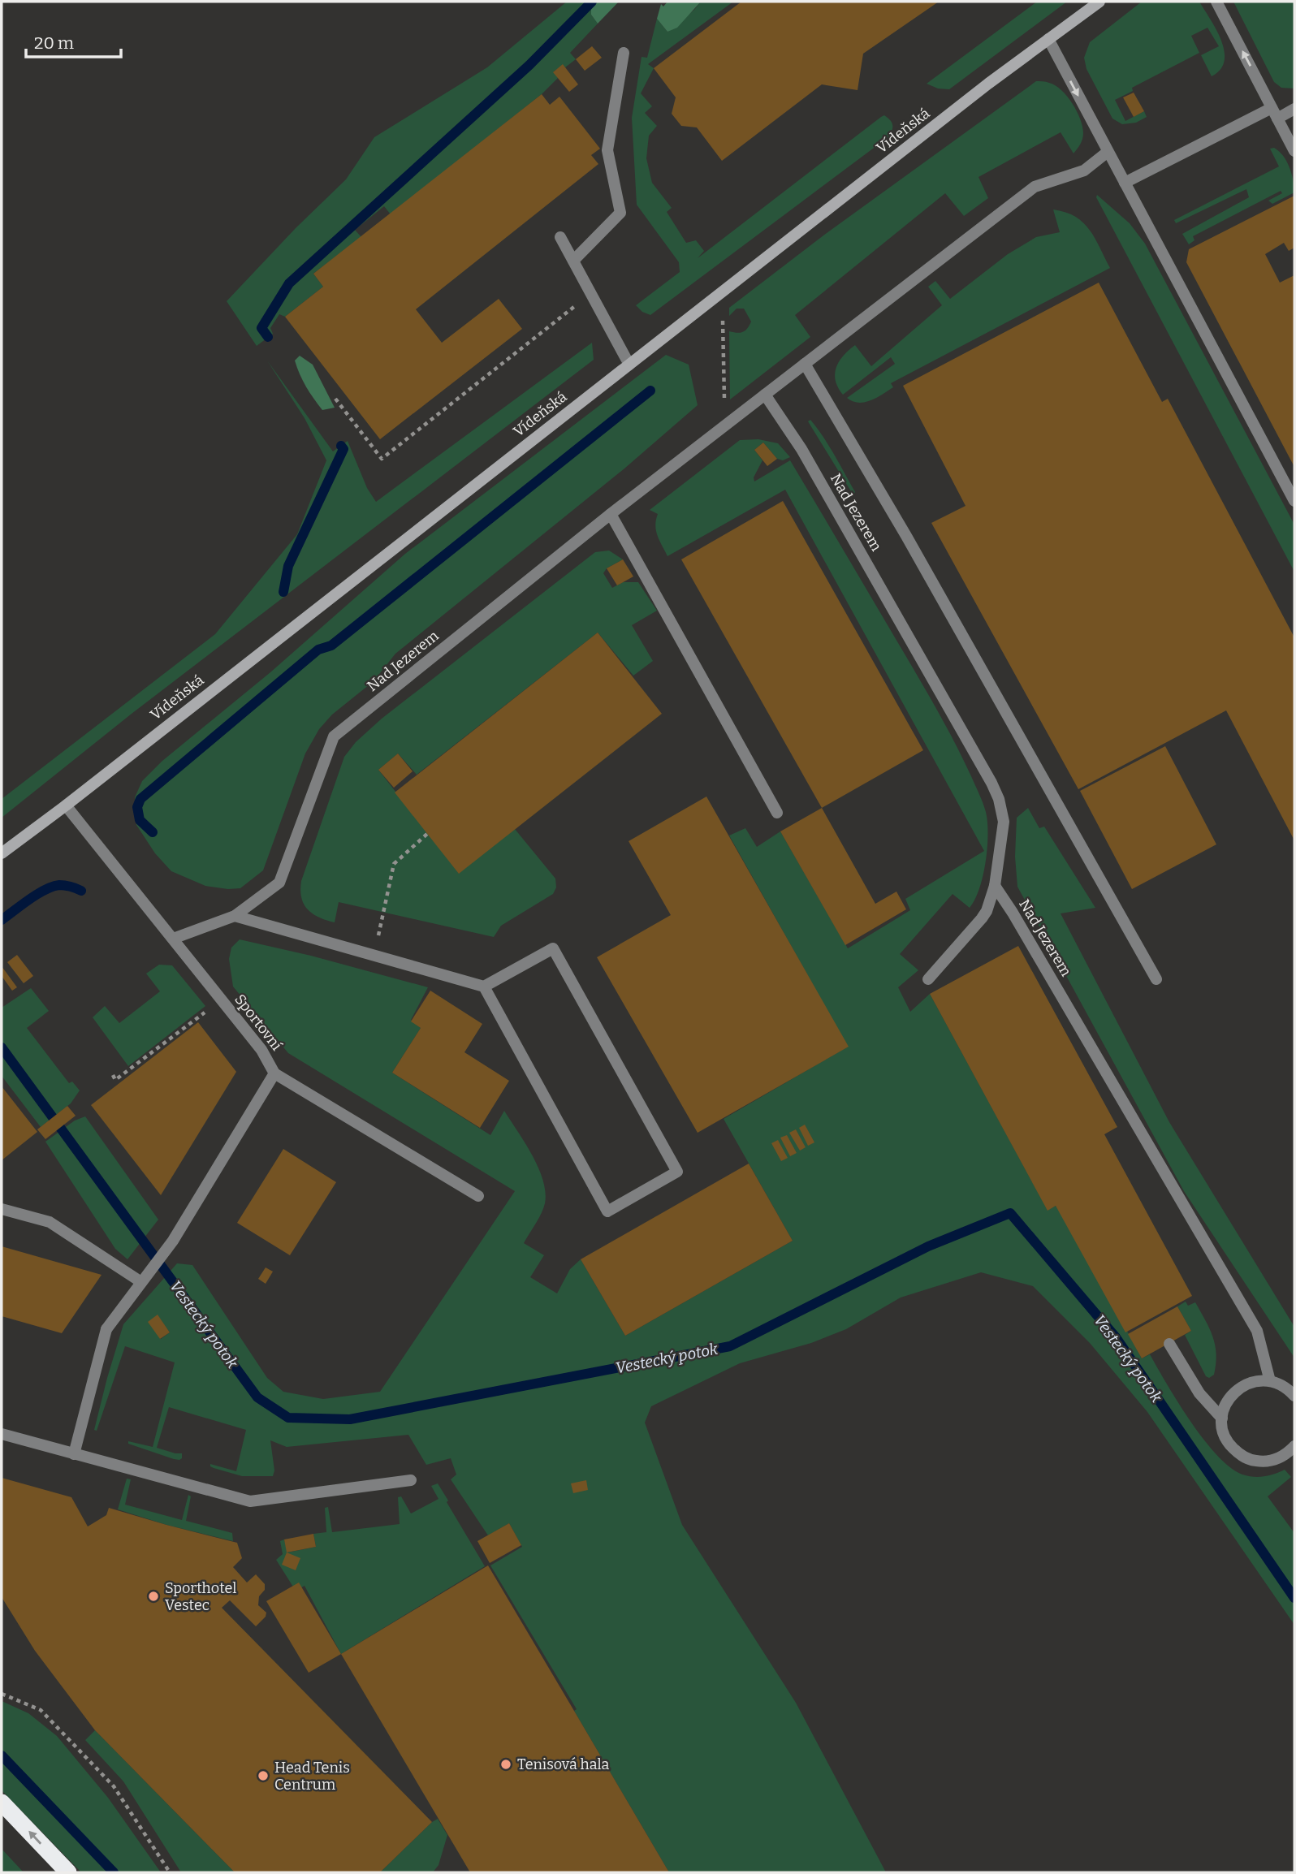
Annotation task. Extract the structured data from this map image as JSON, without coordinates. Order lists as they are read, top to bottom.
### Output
{
  "streets": {
    "main road": ["Vídeňská"],
    "street": ["Nad Jezerem", "Sportovní"]
  },
  "crossings": [
    ["Vídeňská", "Sportovní"],
    ["Nad Jezerem", "Sportovní"]
  ],
  "water": ["Vestecký potok"],
  "places": ["Sporthotel Vestec", "Tenisová hala", "Head Tenis Centrum"],
  "scale_bar": "20 m"
}
